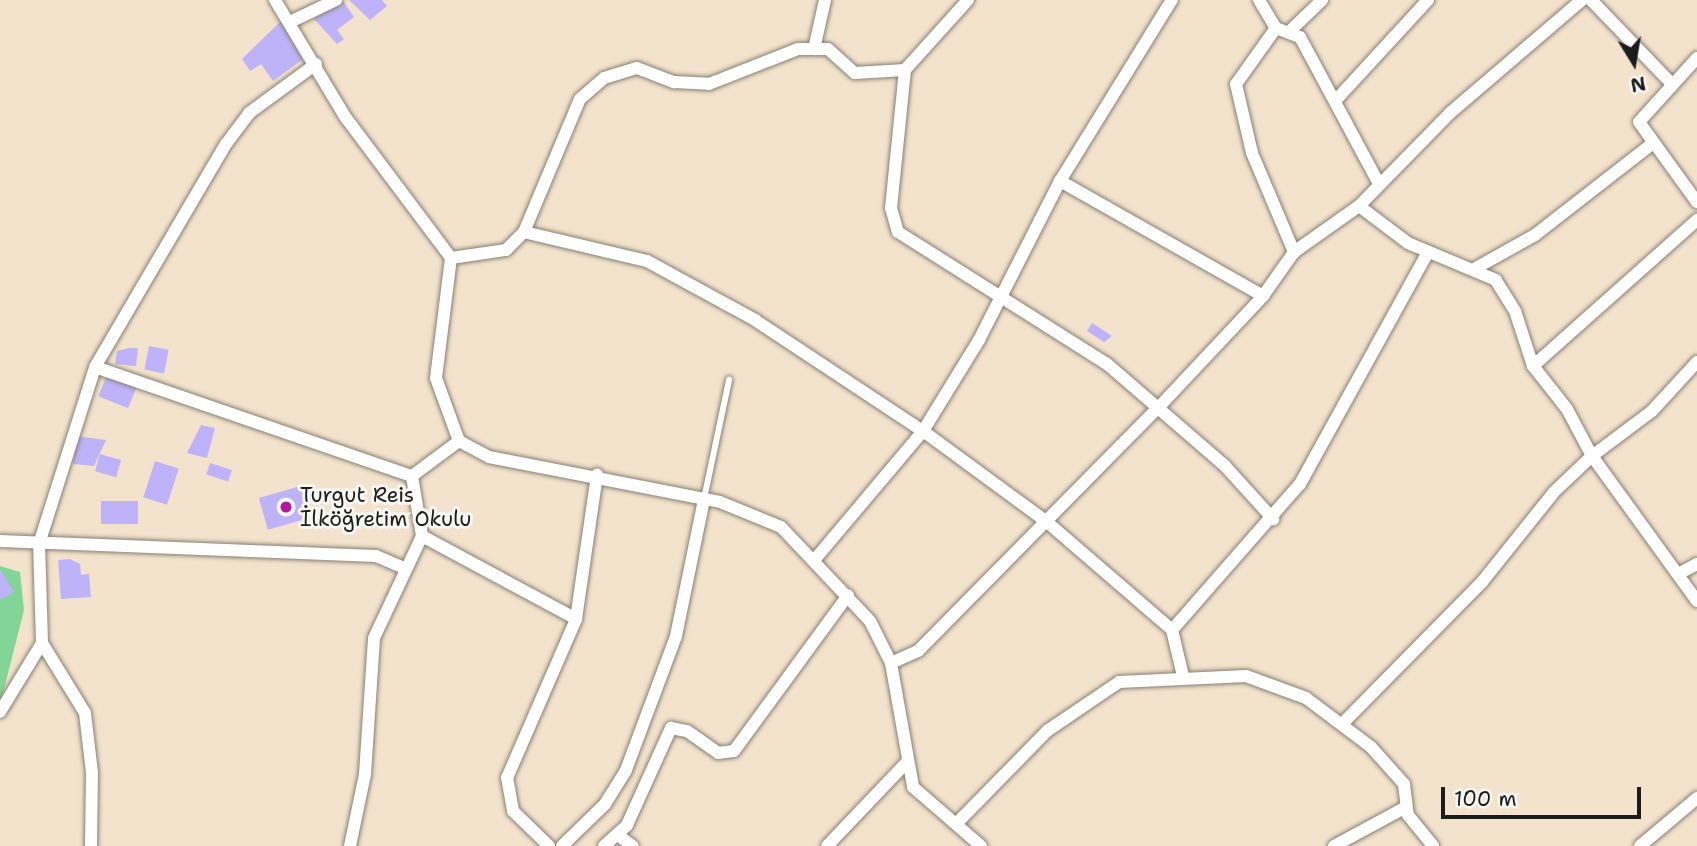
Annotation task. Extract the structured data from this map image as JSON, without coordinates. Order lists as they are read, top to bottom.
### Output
{
  "places": ["Turgut Reis İlköğretim Okulu"],
  "scale_bar": "100 m",
  "north": "bottom"
}
